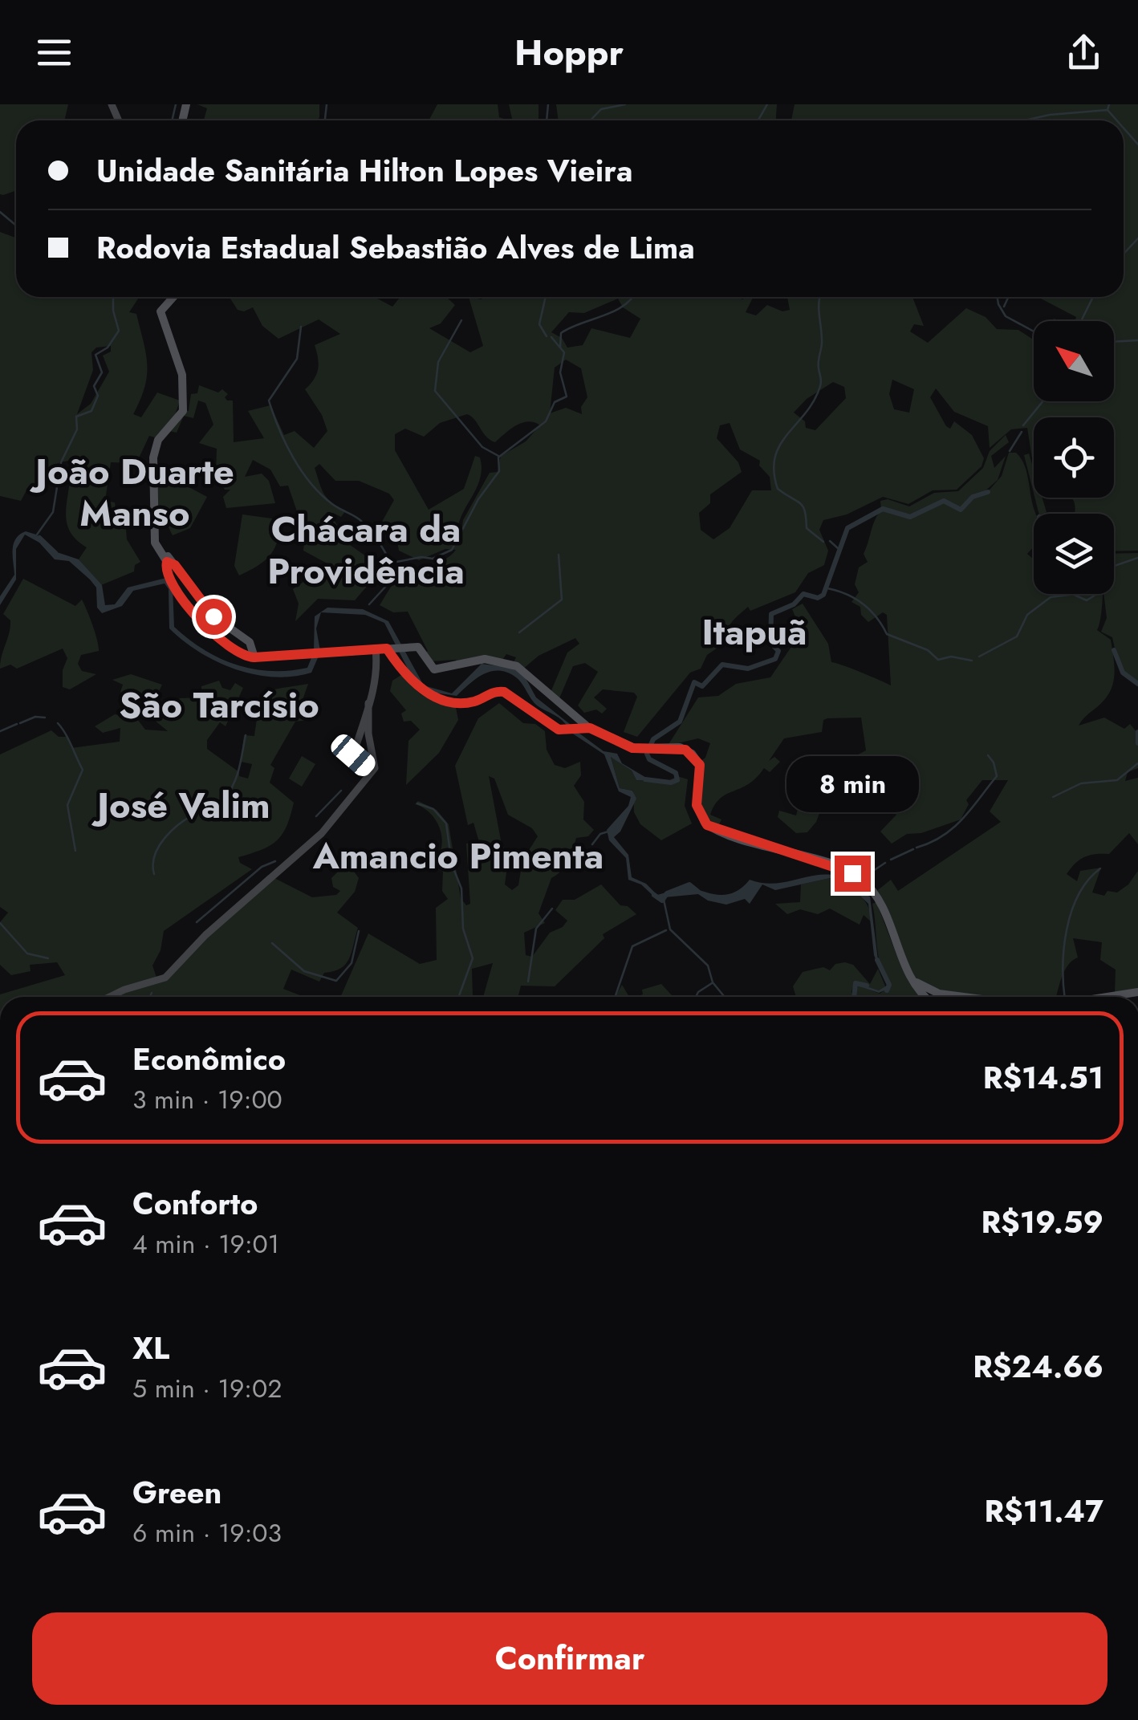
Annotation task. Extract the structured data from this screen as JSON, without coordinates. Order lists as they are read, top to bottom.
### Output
{
  "districts": [
    "João Duarte Manso",
    "Chácara da Providência",
    "Itapuã",
    "São Tarcísio",
    "José Valim",
    "Amancio Pimenta"
  ],
  "north": "top left",
  "page": {
    "header": "Hoppr",
    "banner": ["Unidade Sanitária Hilton Lopes Vieira", "Rodovia Estadual Sebastião Alves de Lima"],
    "bubble": "8 min",
    "list": [
      {
        "name": "Econômico",
        "note": "3 min · 19:00",
        "value": "R$14.51"
      },
      {
        "name": "Conforto",
        "note": "4 min · 19:01",
        "value": "R$19.59"
      },
      {
        "name": "XL",
        "note": "5 min · 19:02",
        "value": "R$24.66"
      },
      {
        "name": "Green",
        "note": "6 min · 19:03",
        "value": "R$11.47"
      }
    ],
    "buttons": "Confirmar"
  }
}
